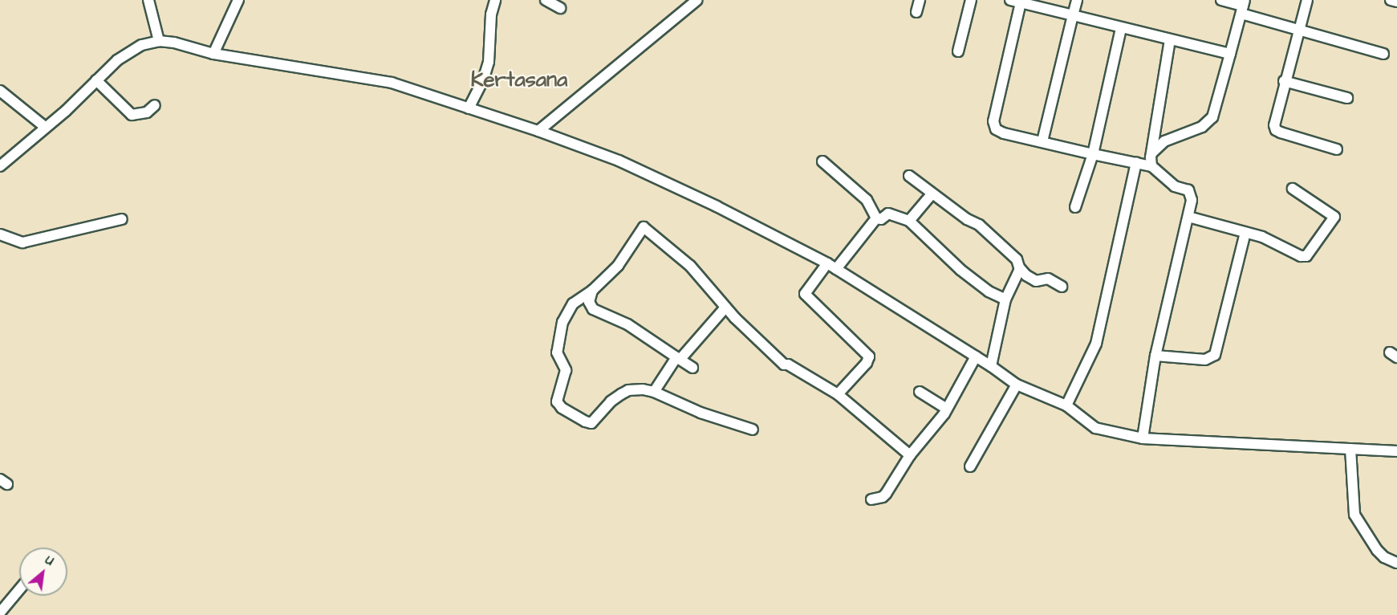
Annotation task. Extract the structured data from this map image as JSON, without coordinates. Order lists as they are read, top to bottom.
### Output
{
  "districts": ["Kertasana"],
  "north": "top right"
}
